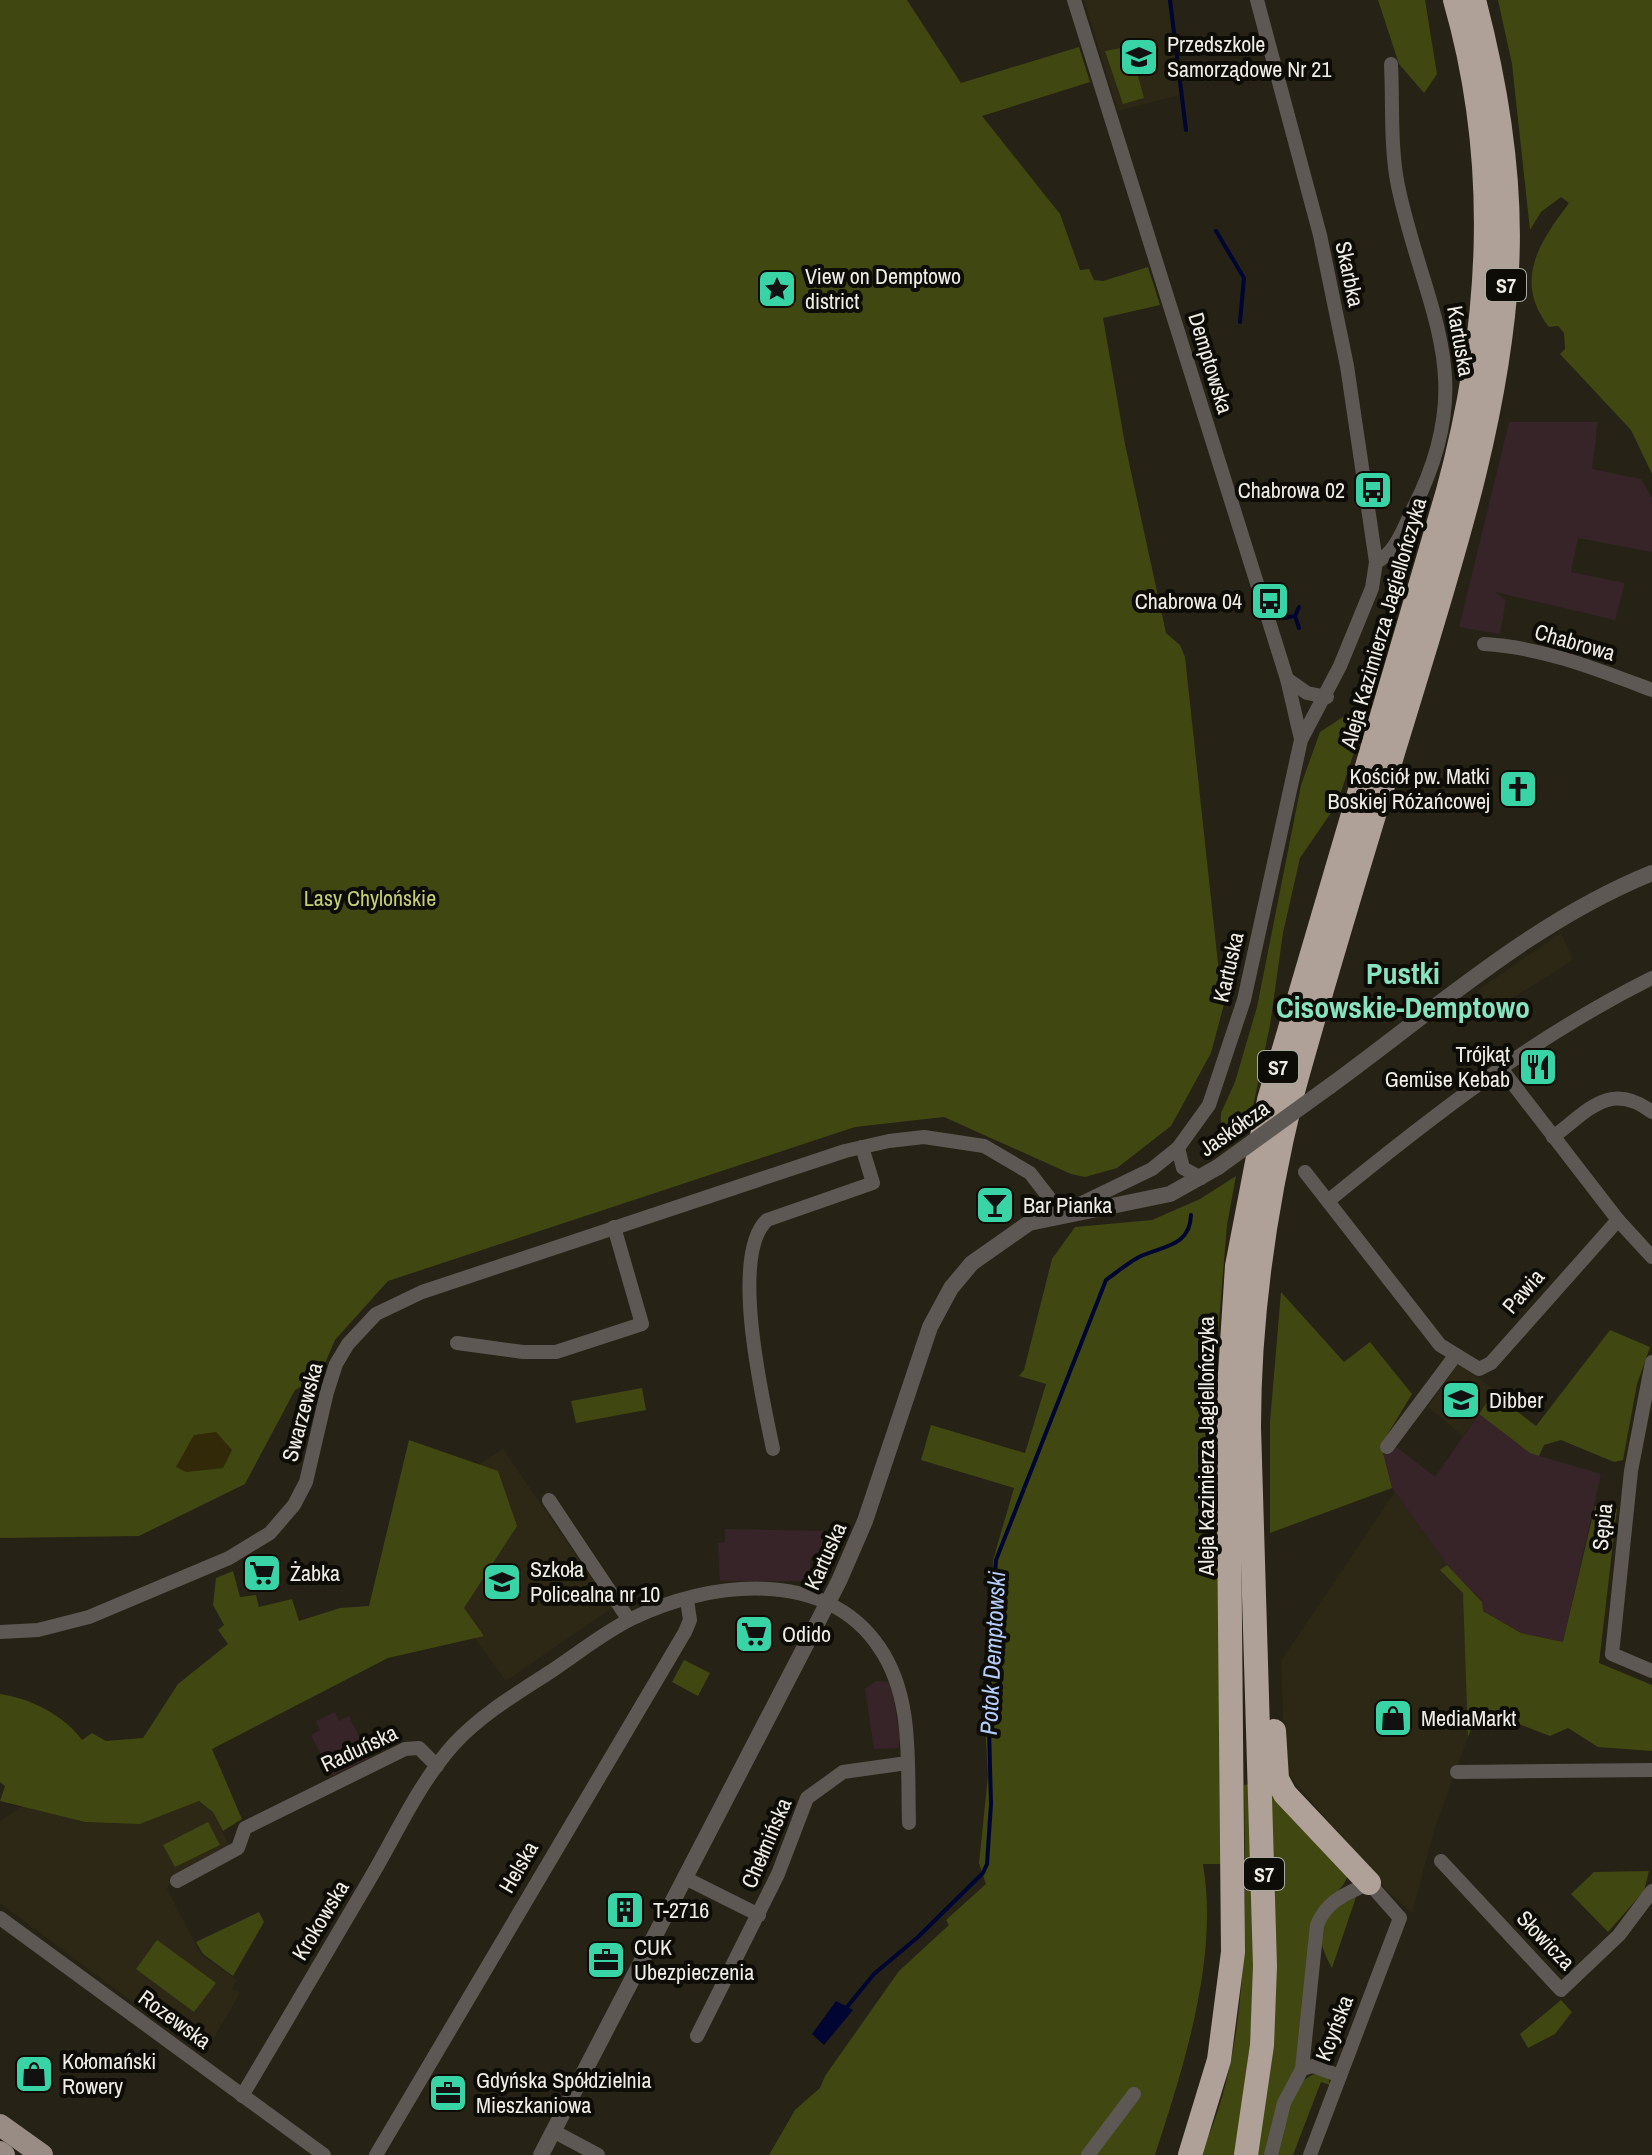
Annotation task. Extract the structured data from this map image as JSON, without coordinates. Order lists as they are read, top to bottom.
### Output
{
  "streets": {
    "highway": ["S7", "Aleja Kazimierza Jagiellończyka"],
    "street": [
      "Skarbka",
      "Kartuska",
      "Demptowska",
      "Chabrowa",
      "Jaskółcza",
      "Pawia",
      "Swarzewska",
      "Sępia",
      "Raduńska",
      "Chełmińska",
      "Helska",
      "Krokowska",
      "Słowicza",
      "Rozewska",
      "Kcyńska"
    ]
  },
  "crossings": [
    ["Skarbka", "Kartuska"],
    ["Kartuska", "Demptowska"],
    ["Kartuska", "Jaskółcza"],
    ["Kartuska", "Swarzewska"],
    ["Kartuska", "Chełmińska"],
    ["Jaskółcza", "Swarzewska"],
    ["Raduńska", "Krokowska"],
    ["Krokowska", "Rozewska"]
  ],
  "districts": ["Pustki Cisowskie-Demptowo"],
  "water": ["Potok Demptowski"],
  "parks": ["Lasy Chylońskie"],
  "places": {
    "school or university": ["Przedszkole Samorządowe Nr 21", "Dibber", "Szkoła Policealna nr 10"],
    "place": ["View on Demptowo district"],
    "bus stop": ["Chabrowa 02", "Chabrowa 04"],
    "church": ["Kościół pw. Matki Boskiej Różańcowej"],
    "restaurant": ["Trójkąt Gemüse Kebab"],
    "bar": ["Bar Pianka"],
    "supermarket": ["Żabka", "Odido"],
    "shop": ["MediaMarkt", "Kołomański Rowery"],
    "building": ["T-2716"],
    "office": ["CUK Ubezpieczenia", "Gdyńska Spółdzielnia Mieszkaniowa"]
  }
}
